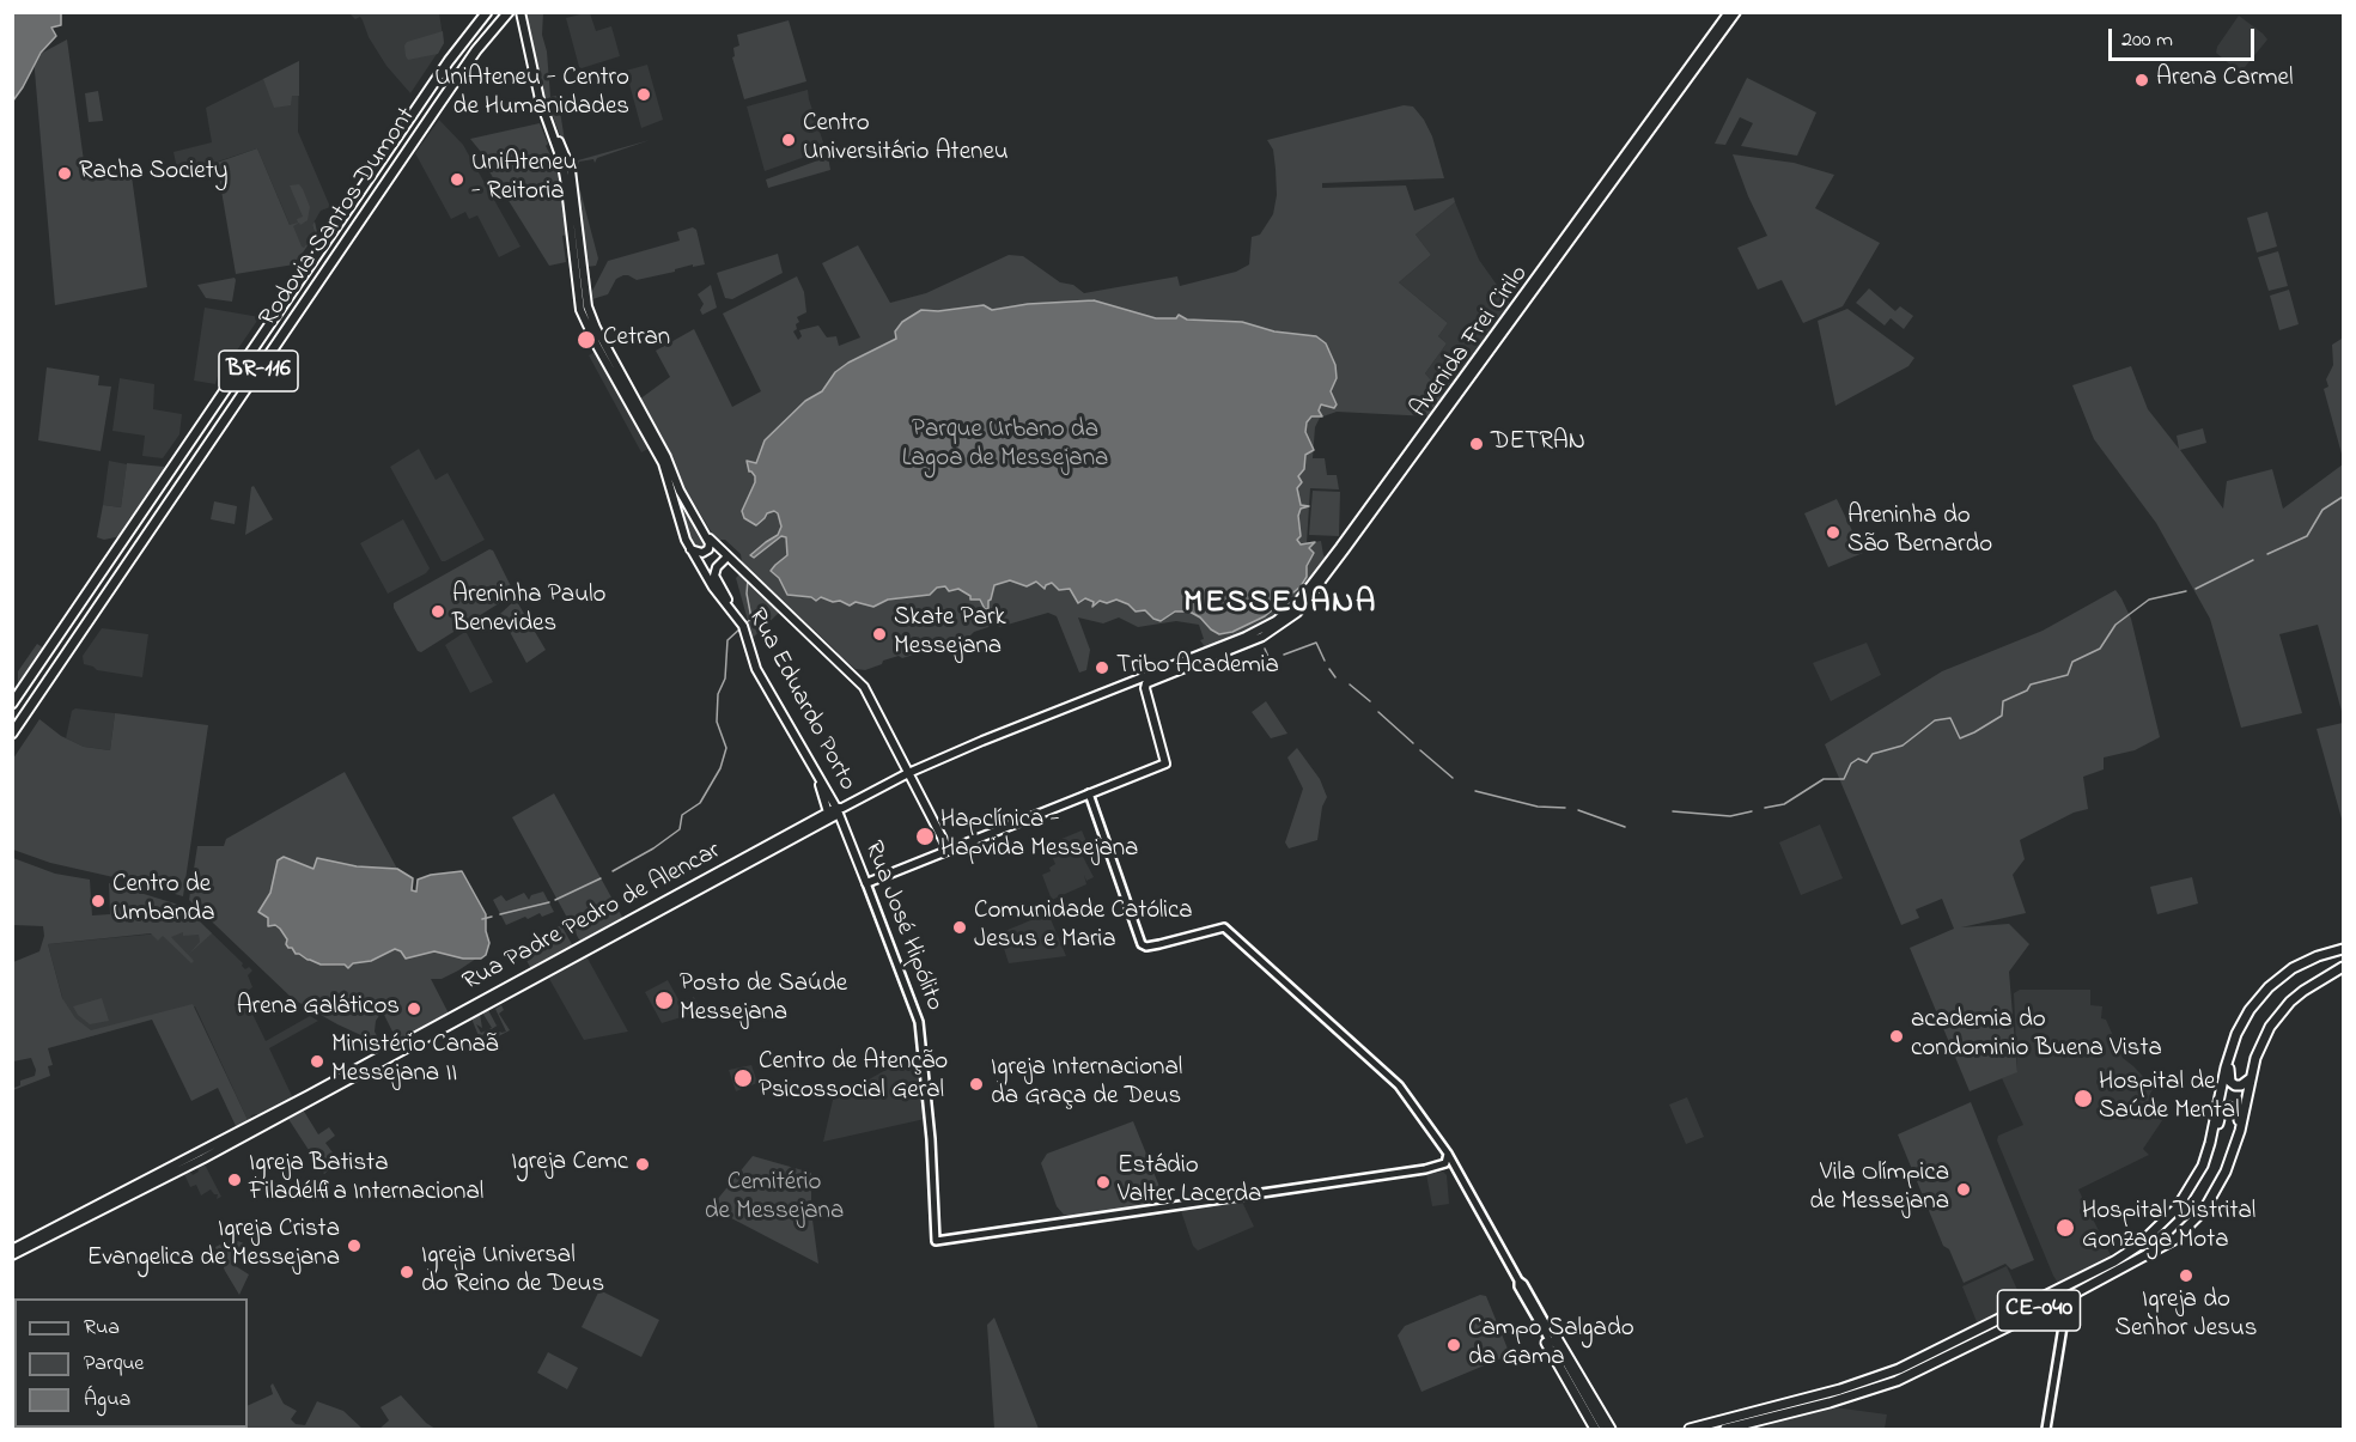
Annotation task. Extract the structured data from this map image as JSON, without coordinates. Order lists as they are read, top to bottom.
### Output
{
  "streets": {
    "highway": ["Rodovia Santos Dumont", "BR-116", "CE-040"],
    "main road": [
      "Avenida Frei Cirilo",
      "Rua Eduardo Porto",
      "Rua Padre Pedro de Alencar",
      "Rua José Hipólito"
    ]
  },
  "crossings": [
    ["Avenida Frei Cirilo", "Rua Padre Pedro de Alencar"],
    ["Rua Eduardo Porto", "Rua Padre Pedro de Alencar"],
    ["Rua Eduardo Porto", "Rua José Hipólito"],
    ["Rua Padre Pedro de Alencar", "Rua José Hipólito"]
  ],
  "districts": ["MESSEJANA"],
  "parks": ["Parque Urbano da Lagoa de Messejana", "Cemitério de Messejana"],
  "places": [
    "Arena Carmel",
    "UniAteneu - Centro de Humanidades",
    "Centro Universitário Ateneu",
    "Racha Society",
    "UniAteneu - Reitoria",
    "Cetran",
    "DETRAN",
    "Areninha do São Bernardo",
    "Areninha Paulo Benevides",
    "Skate Park Messejana",
    "Tribo Academia",
    "Hapclínica - Hapvida Messejana",
    "Centro de Umbanda",
    "Comunidade Católica Jesus e Maria",
    "Posto de Saúde Messejana",
    "Arena Galáticos",
    "academia do condominio Buena Vista",
    "Ministério Canaã Messejana II",
    "Centro de Atenção Psicossocial Geral",
    "Igreja Internacional da Graça de Deus",
    "Hospital de Saúde Mental",
    "Igreja Cemc",
    "Igreja Batista Filadélfia Internacional",
    "Estádio Valter Lacerda",
    "Vila Olímpica de Messejana",
    "Hospital Distrital Gonzaga Mota",
    "Igreja Crista Evangelica de Messejana",
    "Igreja Universal do Reino de Deus",
    "Igreja do Senhor Jesus",
    "Campo Salgado da Gama"
  ],
  "legend": ["Rua", "Parque", "Água"],
  "scale_bar": "200 m"
}
